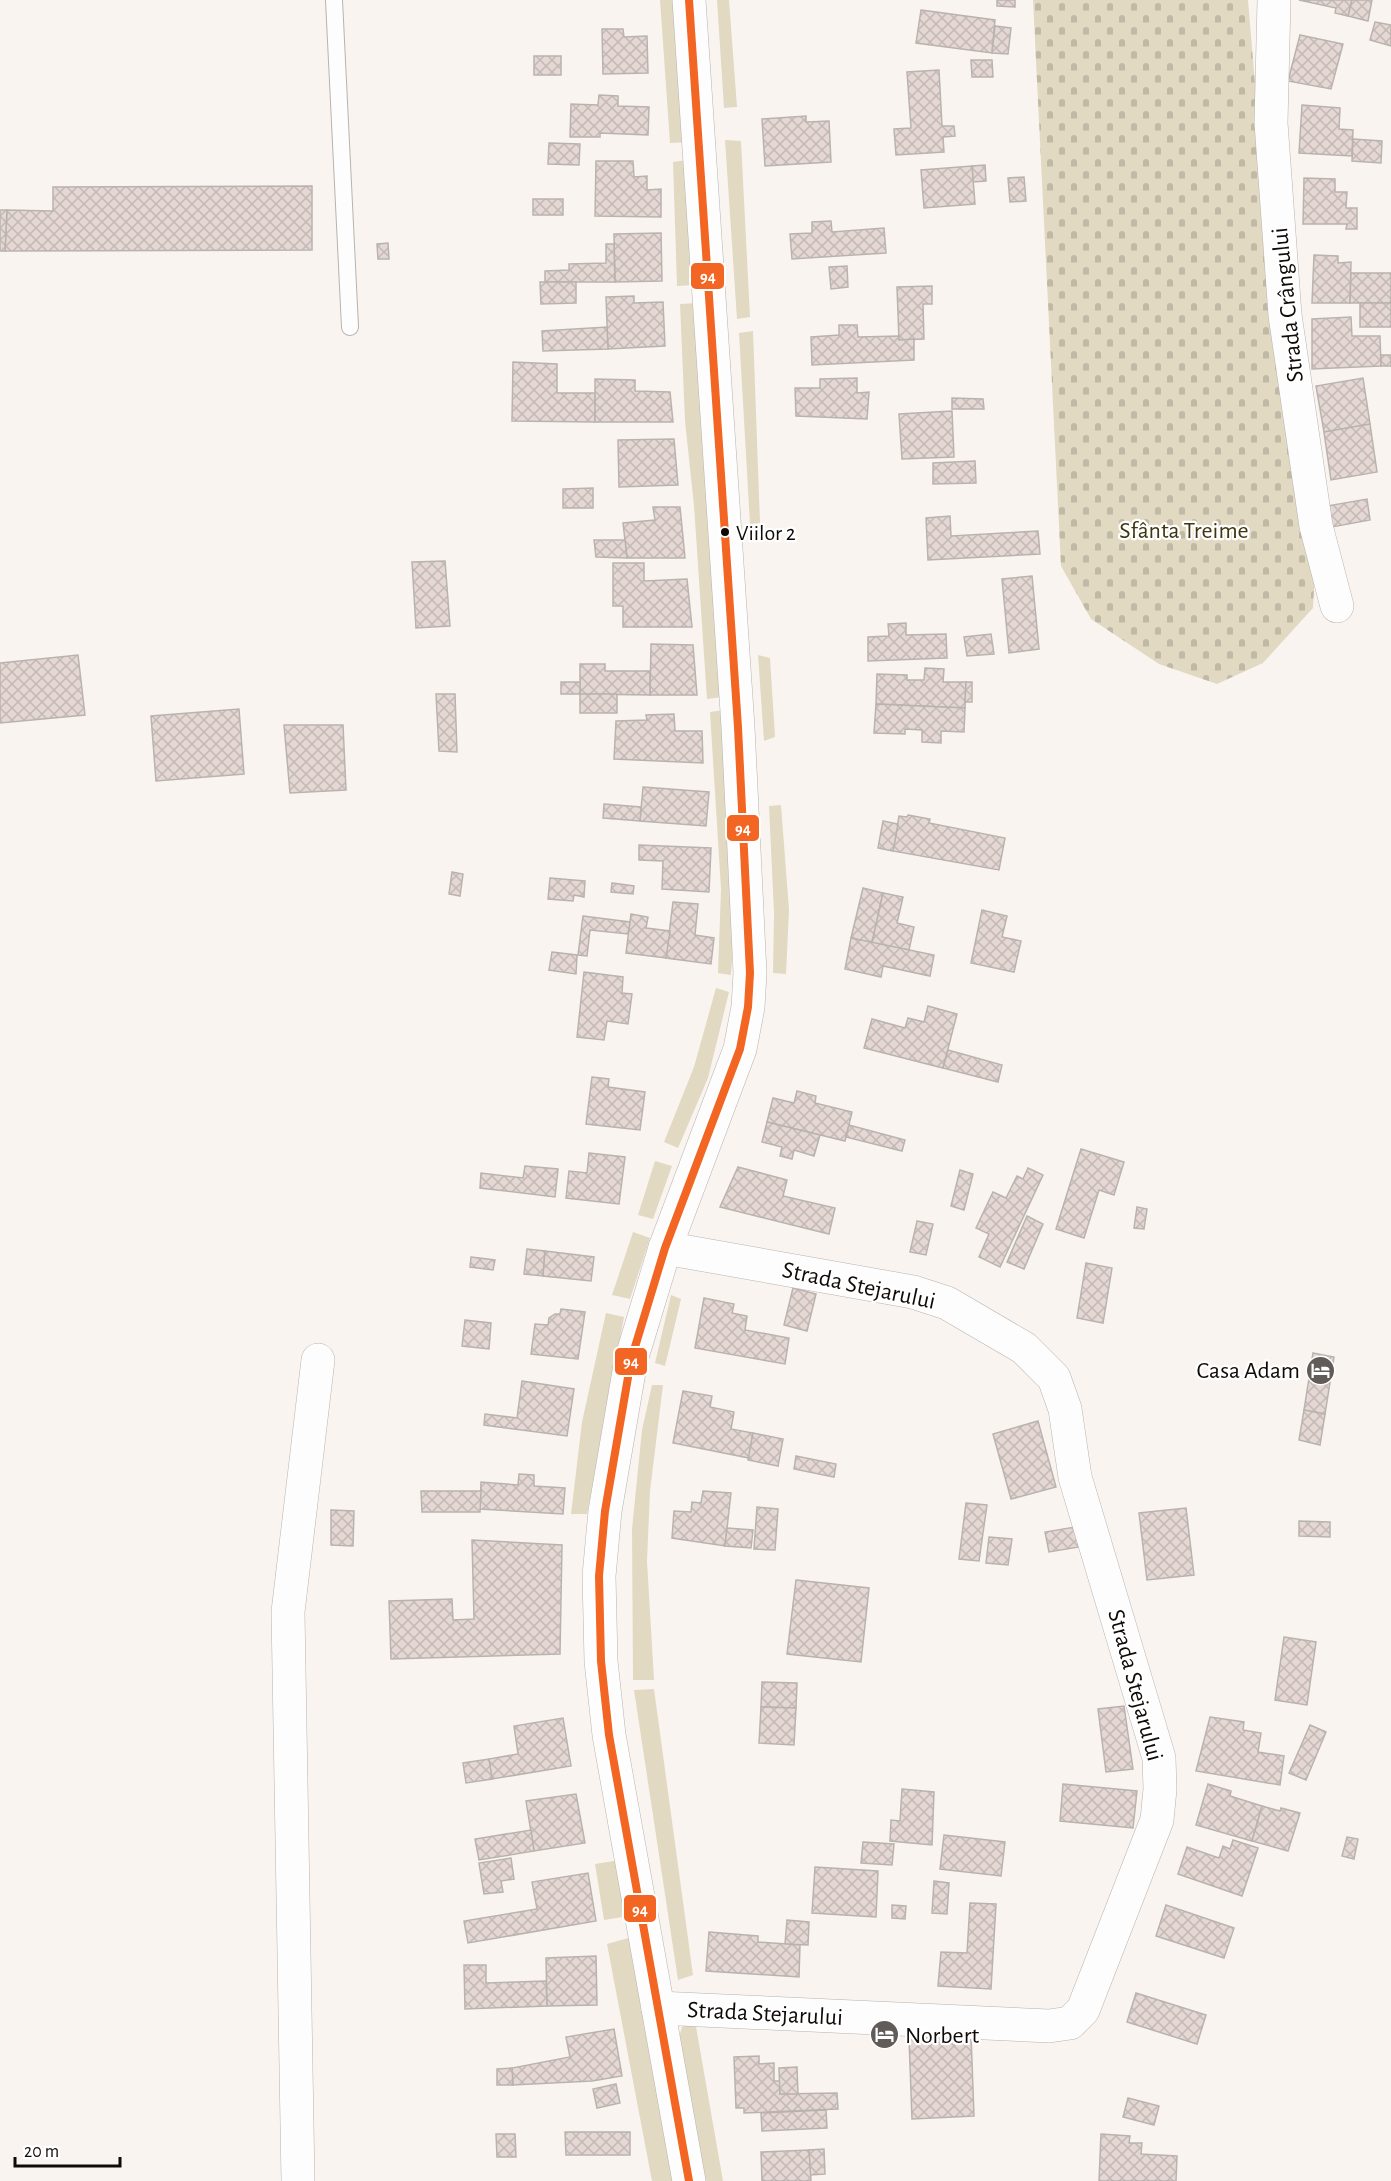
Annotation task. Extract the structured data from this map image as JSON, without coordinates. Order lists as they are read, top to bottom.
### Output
{
  "streets": {
    "street": ["Strada Crângului", "Strada Stejarului"]
  },
  "parks": ["Sfânta Treime"],
  "places": {
    "other": ["Viilor 2"],
    "hotel": ["Casa Adam", "Norbert"]
  },
  "lines": ["transit line 94"],
  "scale_bar": "20 m"
}
